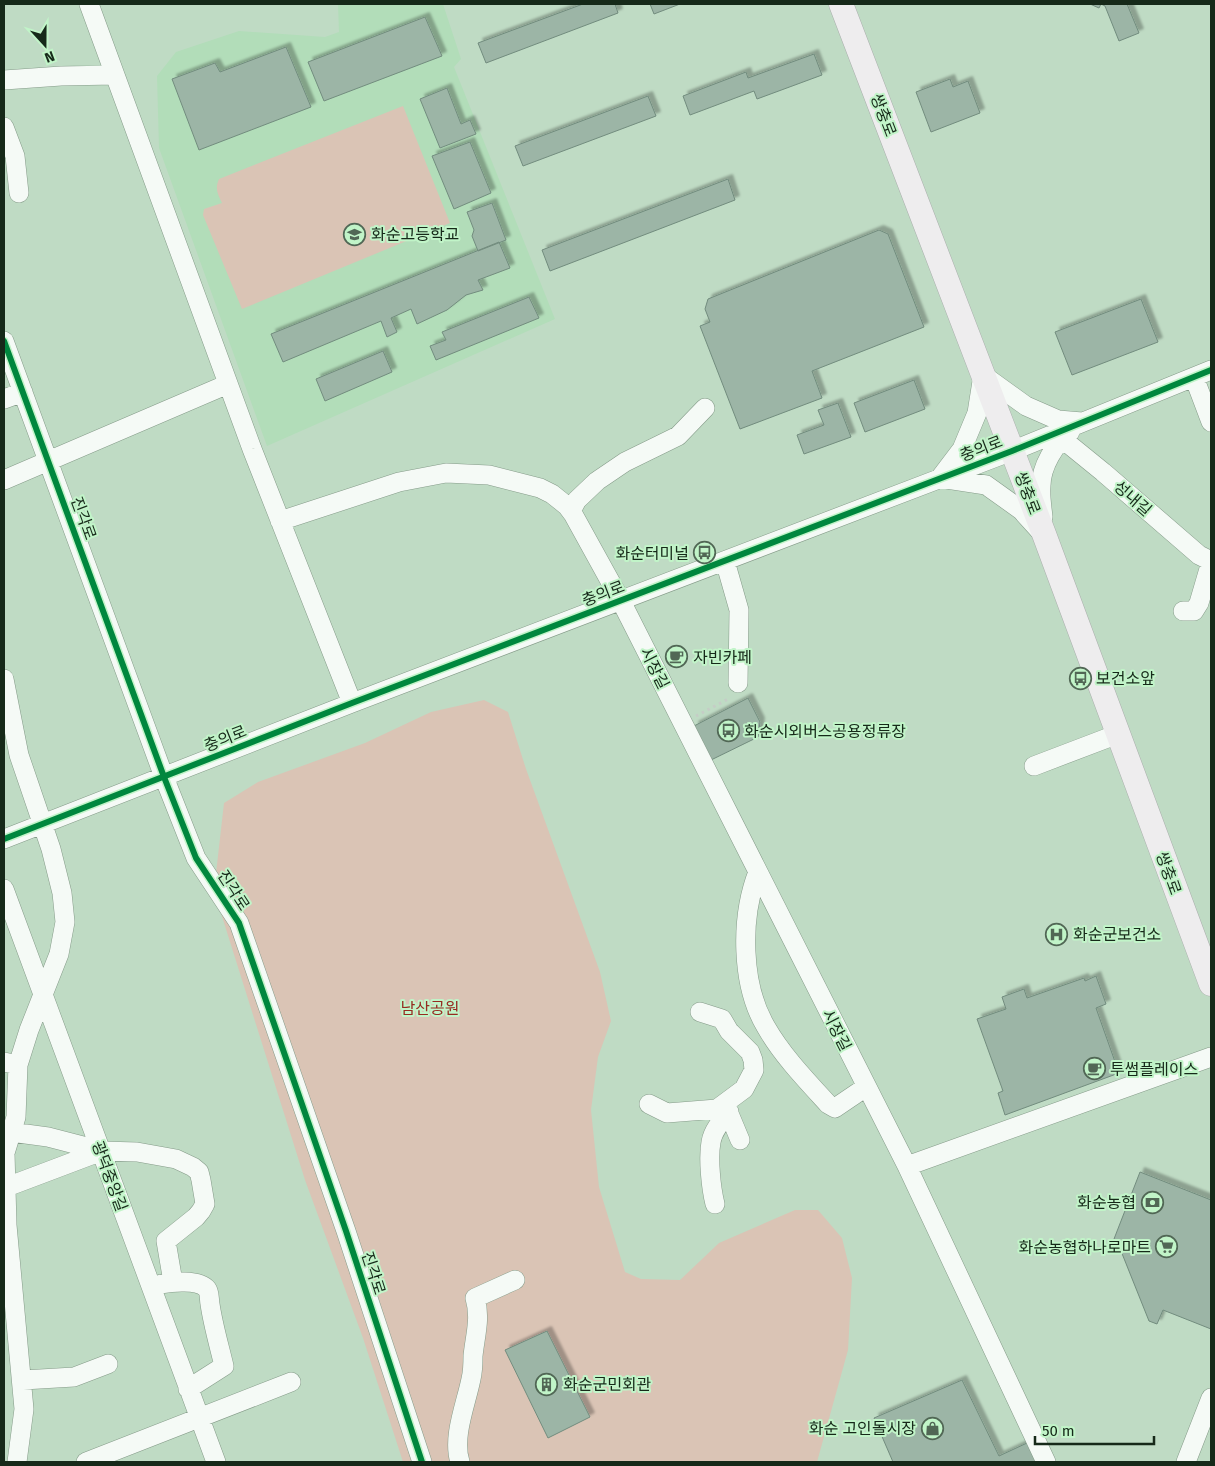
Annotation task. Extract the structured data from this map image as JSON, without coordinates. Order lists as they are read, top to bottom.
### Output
{
  "streets": {
    "main road": ["쌍충로"],
    "street": [
      "충의로",
      "성내길",
      "진각로",
      "시장길",
      "광덕중앙길"
    ]
  },
  "crossings": [
    ["쌍충로", "충의로"],
    ["충의로", "성내길"],
    ["충의로", "진각로"],
    ["충의로", "시장길"]
  ],
  "parks": ["남산공원"],
  "places": {
    "school or university": ["화순고등학교"],
    "bus stop": ["화순터미널", "보건소앞", "화순시외버스공용정류장"],
    "cafe": ["자빈카페", "투썸플레이스"],
    "hospital": ["화순군보건소"],
    "bank": ["화순농협"],
    "supermarket": ["화순농협하나로마트"],
    "building": ["화순군민회관"],
    "shop": ["화순 고인돌시장"]
  },
  "scale_bar": "50 m",
  "north": "bottom"
}
